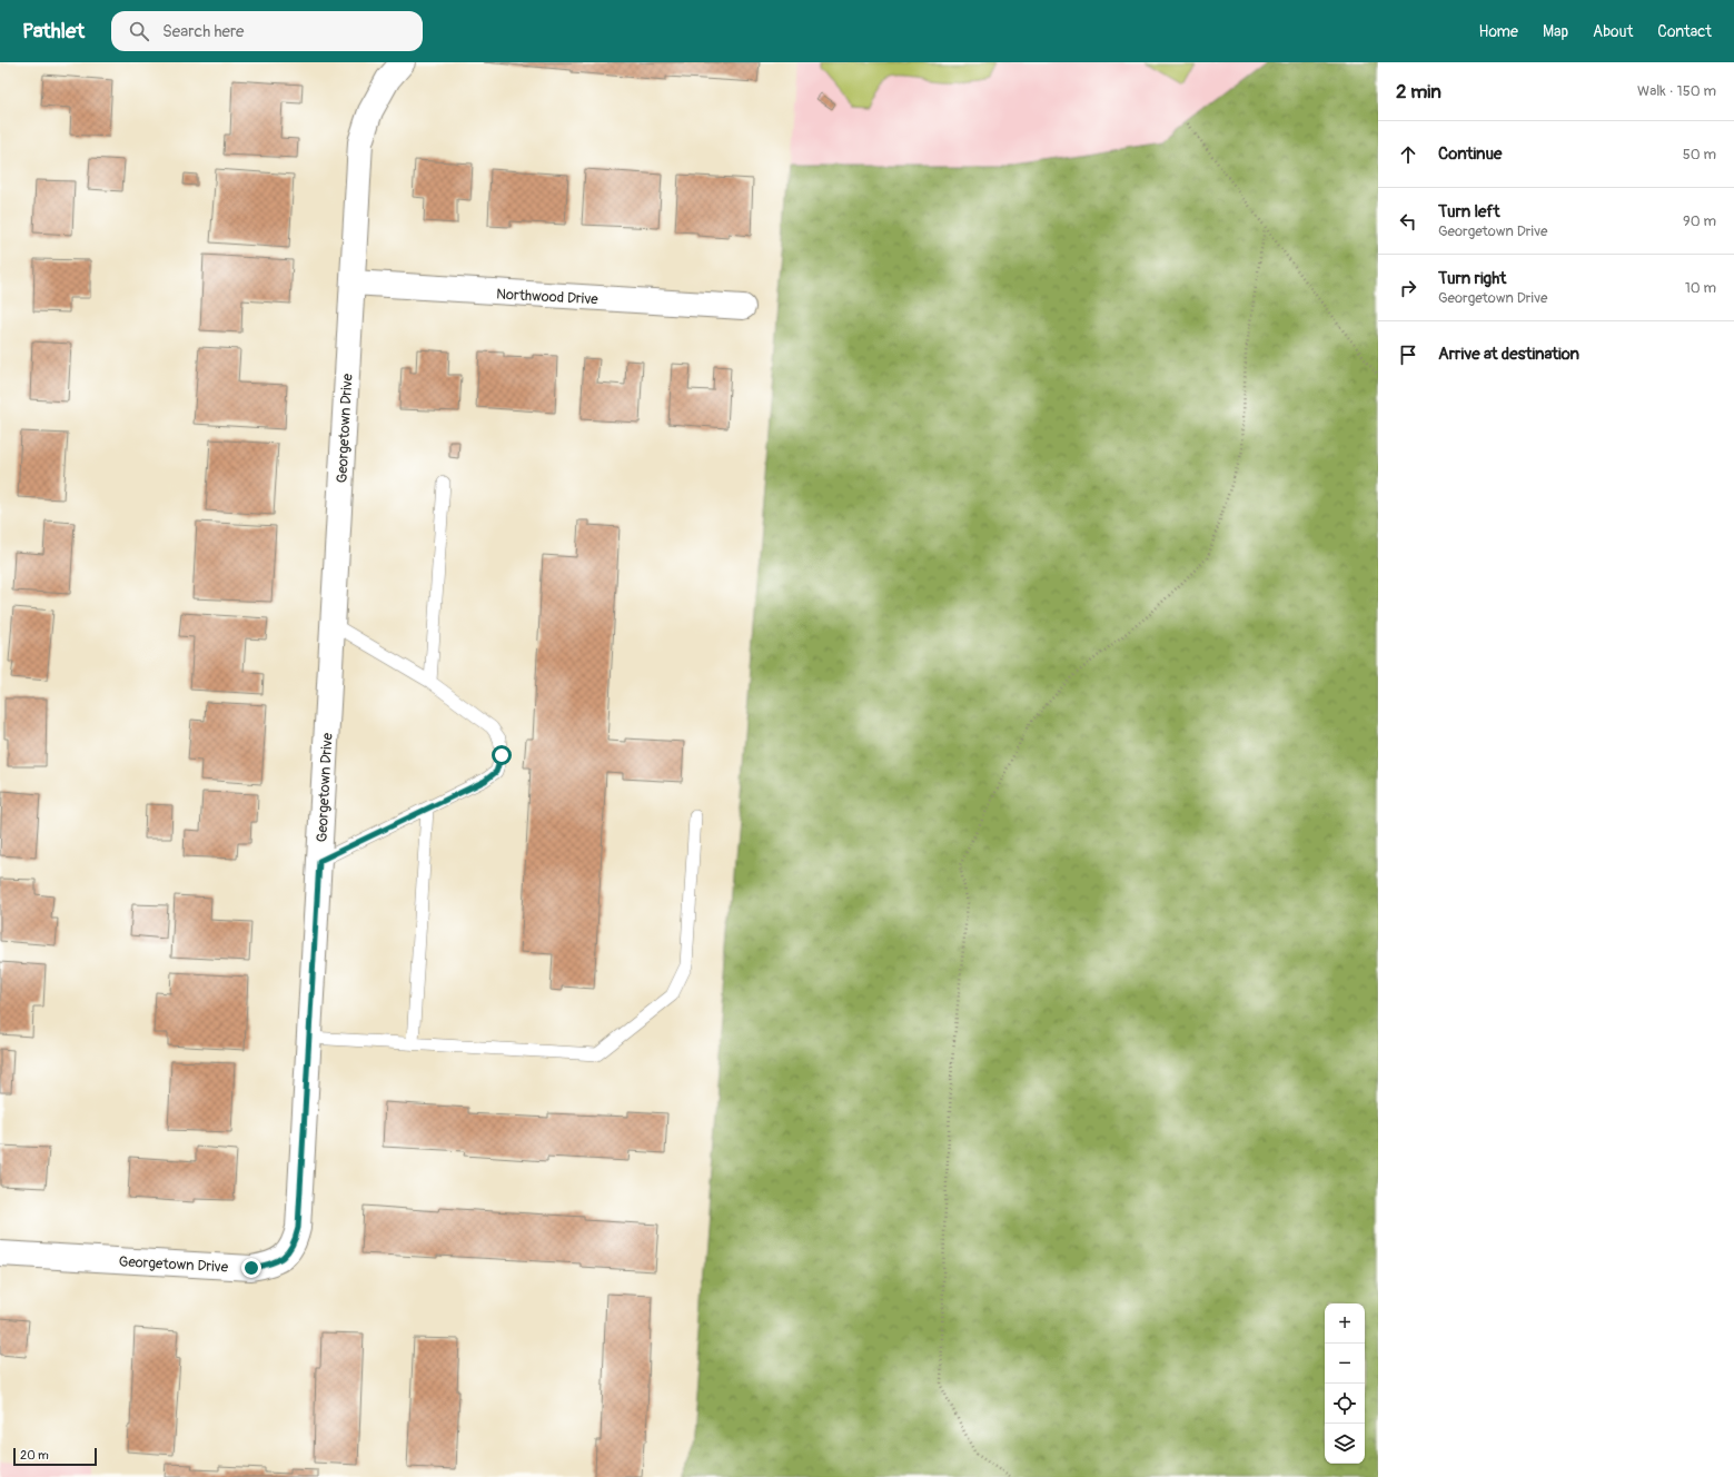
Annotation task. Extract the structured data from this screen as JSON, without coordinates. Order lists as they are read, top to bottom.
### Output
{
  "streets": {
    "street": ["Northwood Drive", "Georgetown Drive"]
  },
  "crossings": [
    ["Northwood Drive", "Georgetown Drive"]
  ],
  "scale_bar": "20 m",
  "page": {
    "header": "Pathlet",
    "search": "Search here",
    "nav": [
      "Home",
      "Map",
      "About",
      "Contact"
    ],
    "heading": ["2 min", "Walk · 150 m"],
    "list": [
      ["Continue", "50 m"],
      ["Turn left", "Georgetown Drive", "90 m"],
      ["Turn right", "Georgetown Drive", "10 m"],
      "Arrive at destination"
    ],
    "map_buttons": ["+", "−"],
    "scale": "20 m"
  }
}
